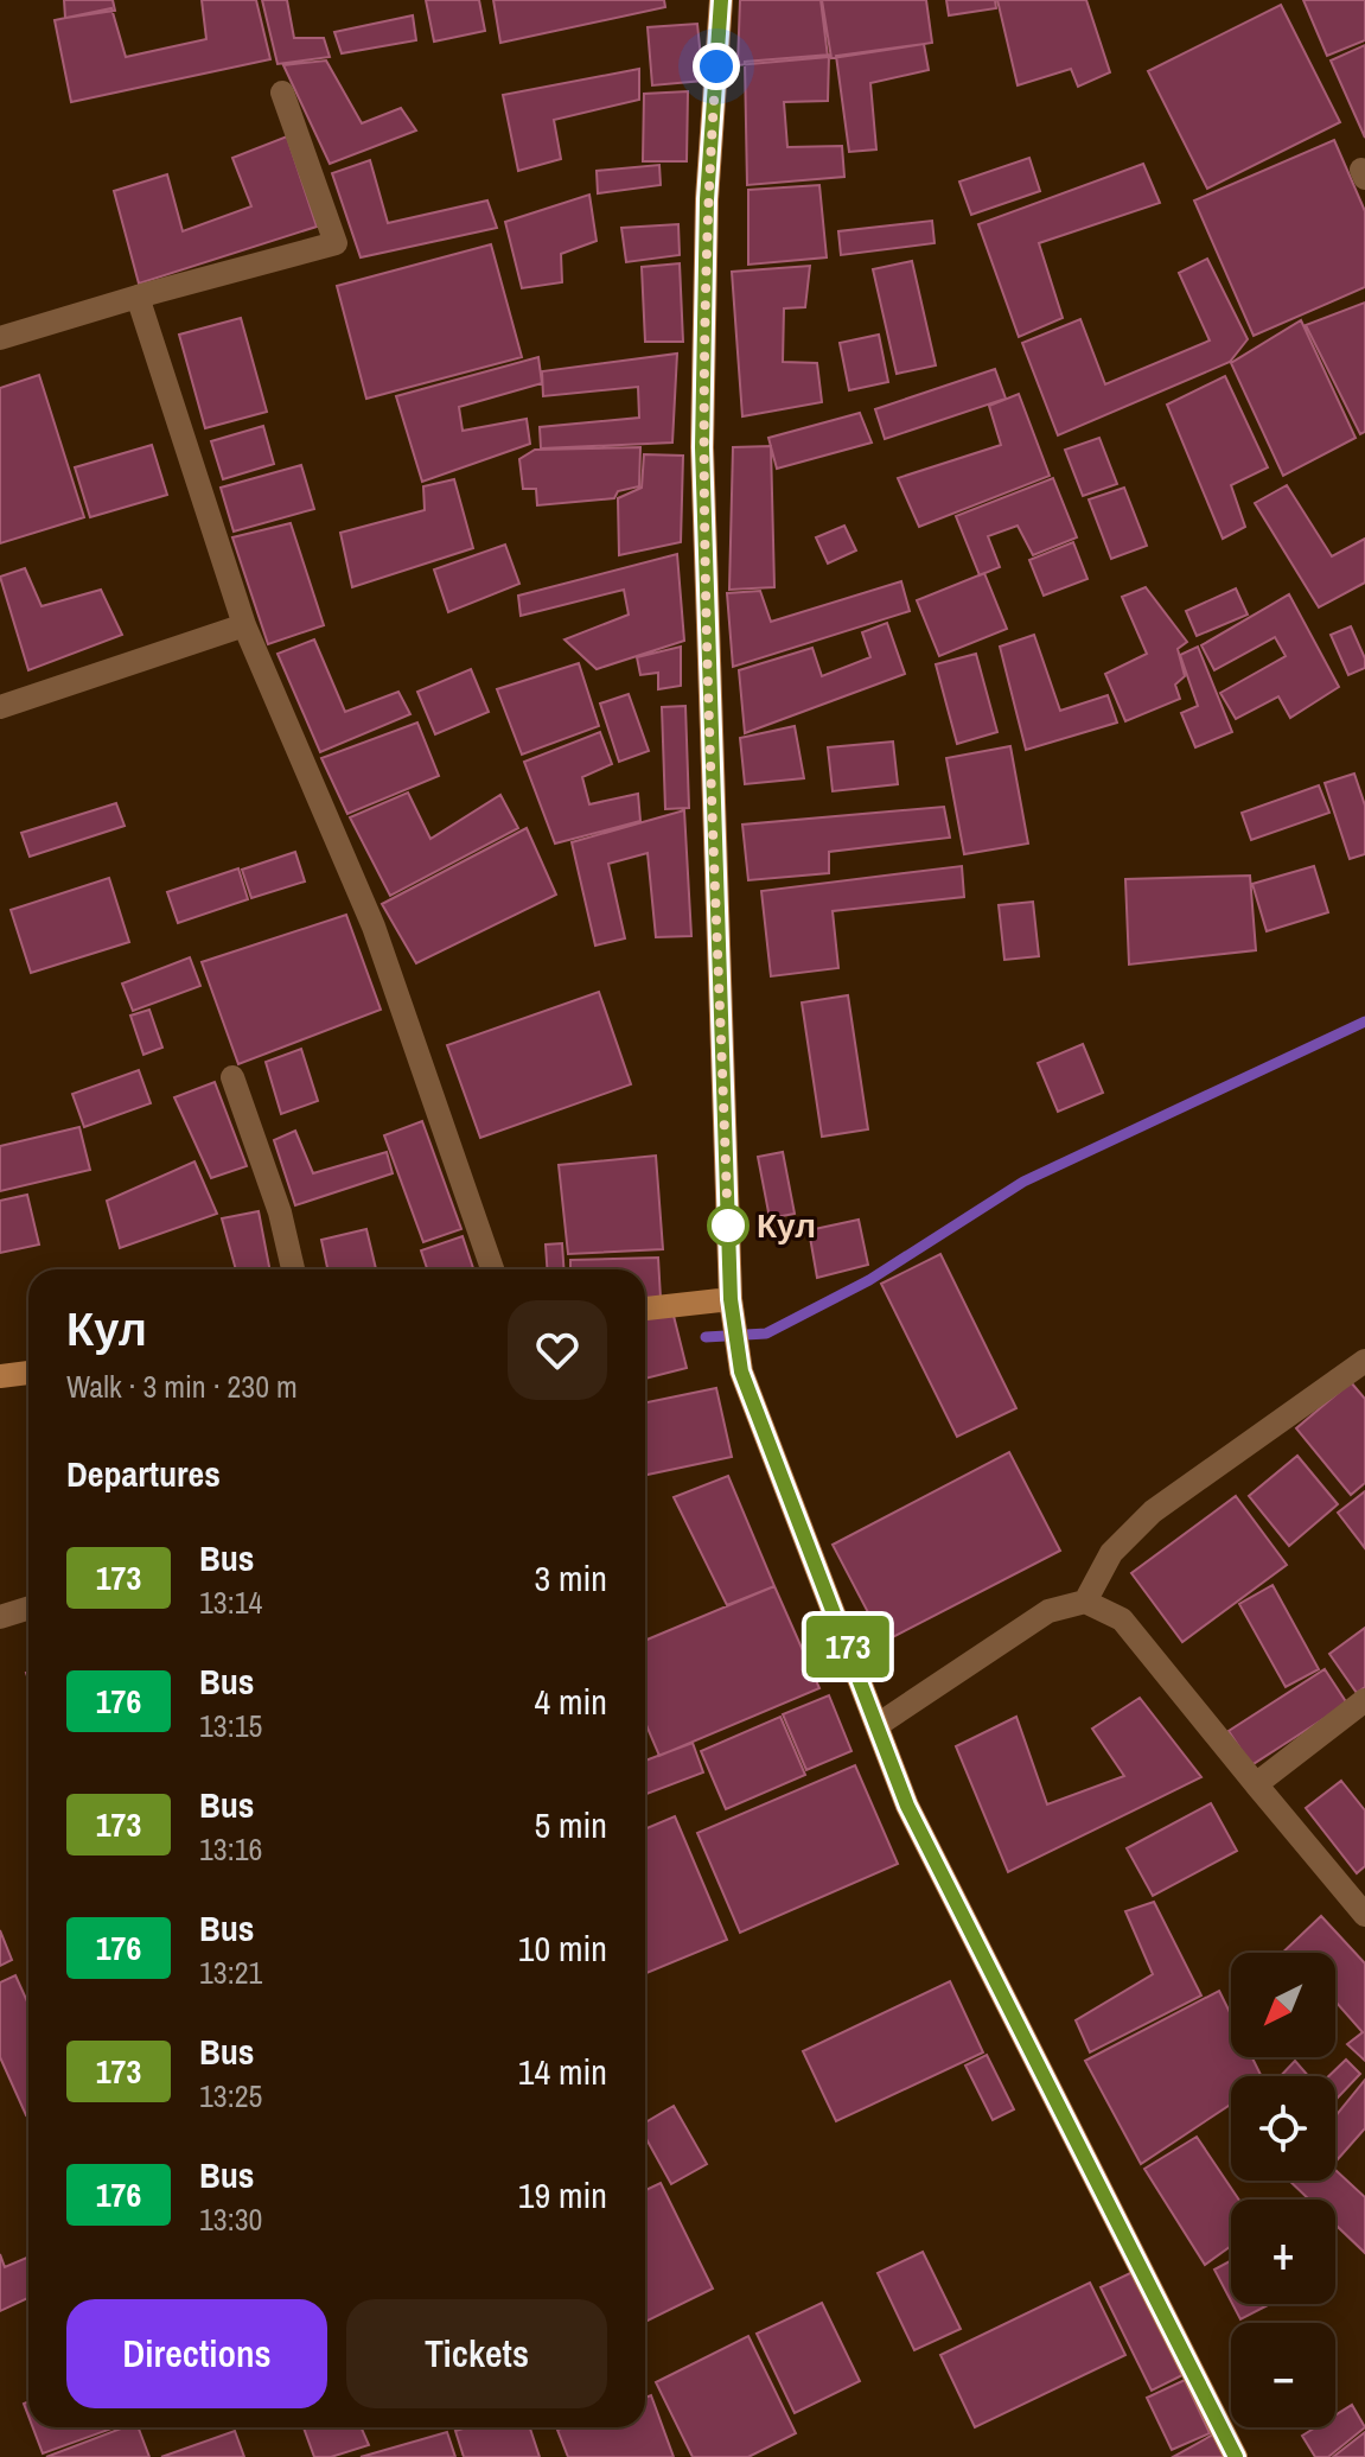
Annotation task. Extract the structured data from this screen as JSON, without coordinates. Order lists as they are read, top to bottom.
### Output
{
  "places": ["Кул"],
  "lines": ["bus line 173"],
  "north": "bottom left",
  "page": {
    "on_map": "173",
    "heading": [
      ["Кул", "Walk · 3 min · 230 m"],
      "Departures"
    ],
    "list": [
      {
        "mark": "173",
        "name": "Bus",
        "note": "13:14",
        "value": "3 min"
      },
      {
        "mark": "176",
        "name": "Bus",
        "note": "13:15",
        "value": "4 min"
      },
      {
        "mark": "173",
        "name": "Bus",
        "note": "13:16",
        "value": "5 min"
      },
      {
        "mark": "176",
        "name": "Bus",
        "note": "13:21",
        "value": "10 min"
      },
      {
        "mark": "173",
        "name": "Bus",
        "note": "13:25",
        "value": "14 min"
      },
      {
        "mark": "176",
        "name": "Bus",
        "note": "13:30",
        "value": "19 min"
      }
    ],
    "map_buttons": ["+", "−"],
    "buttons": ["Directions", "Tickets"]
  }
}
